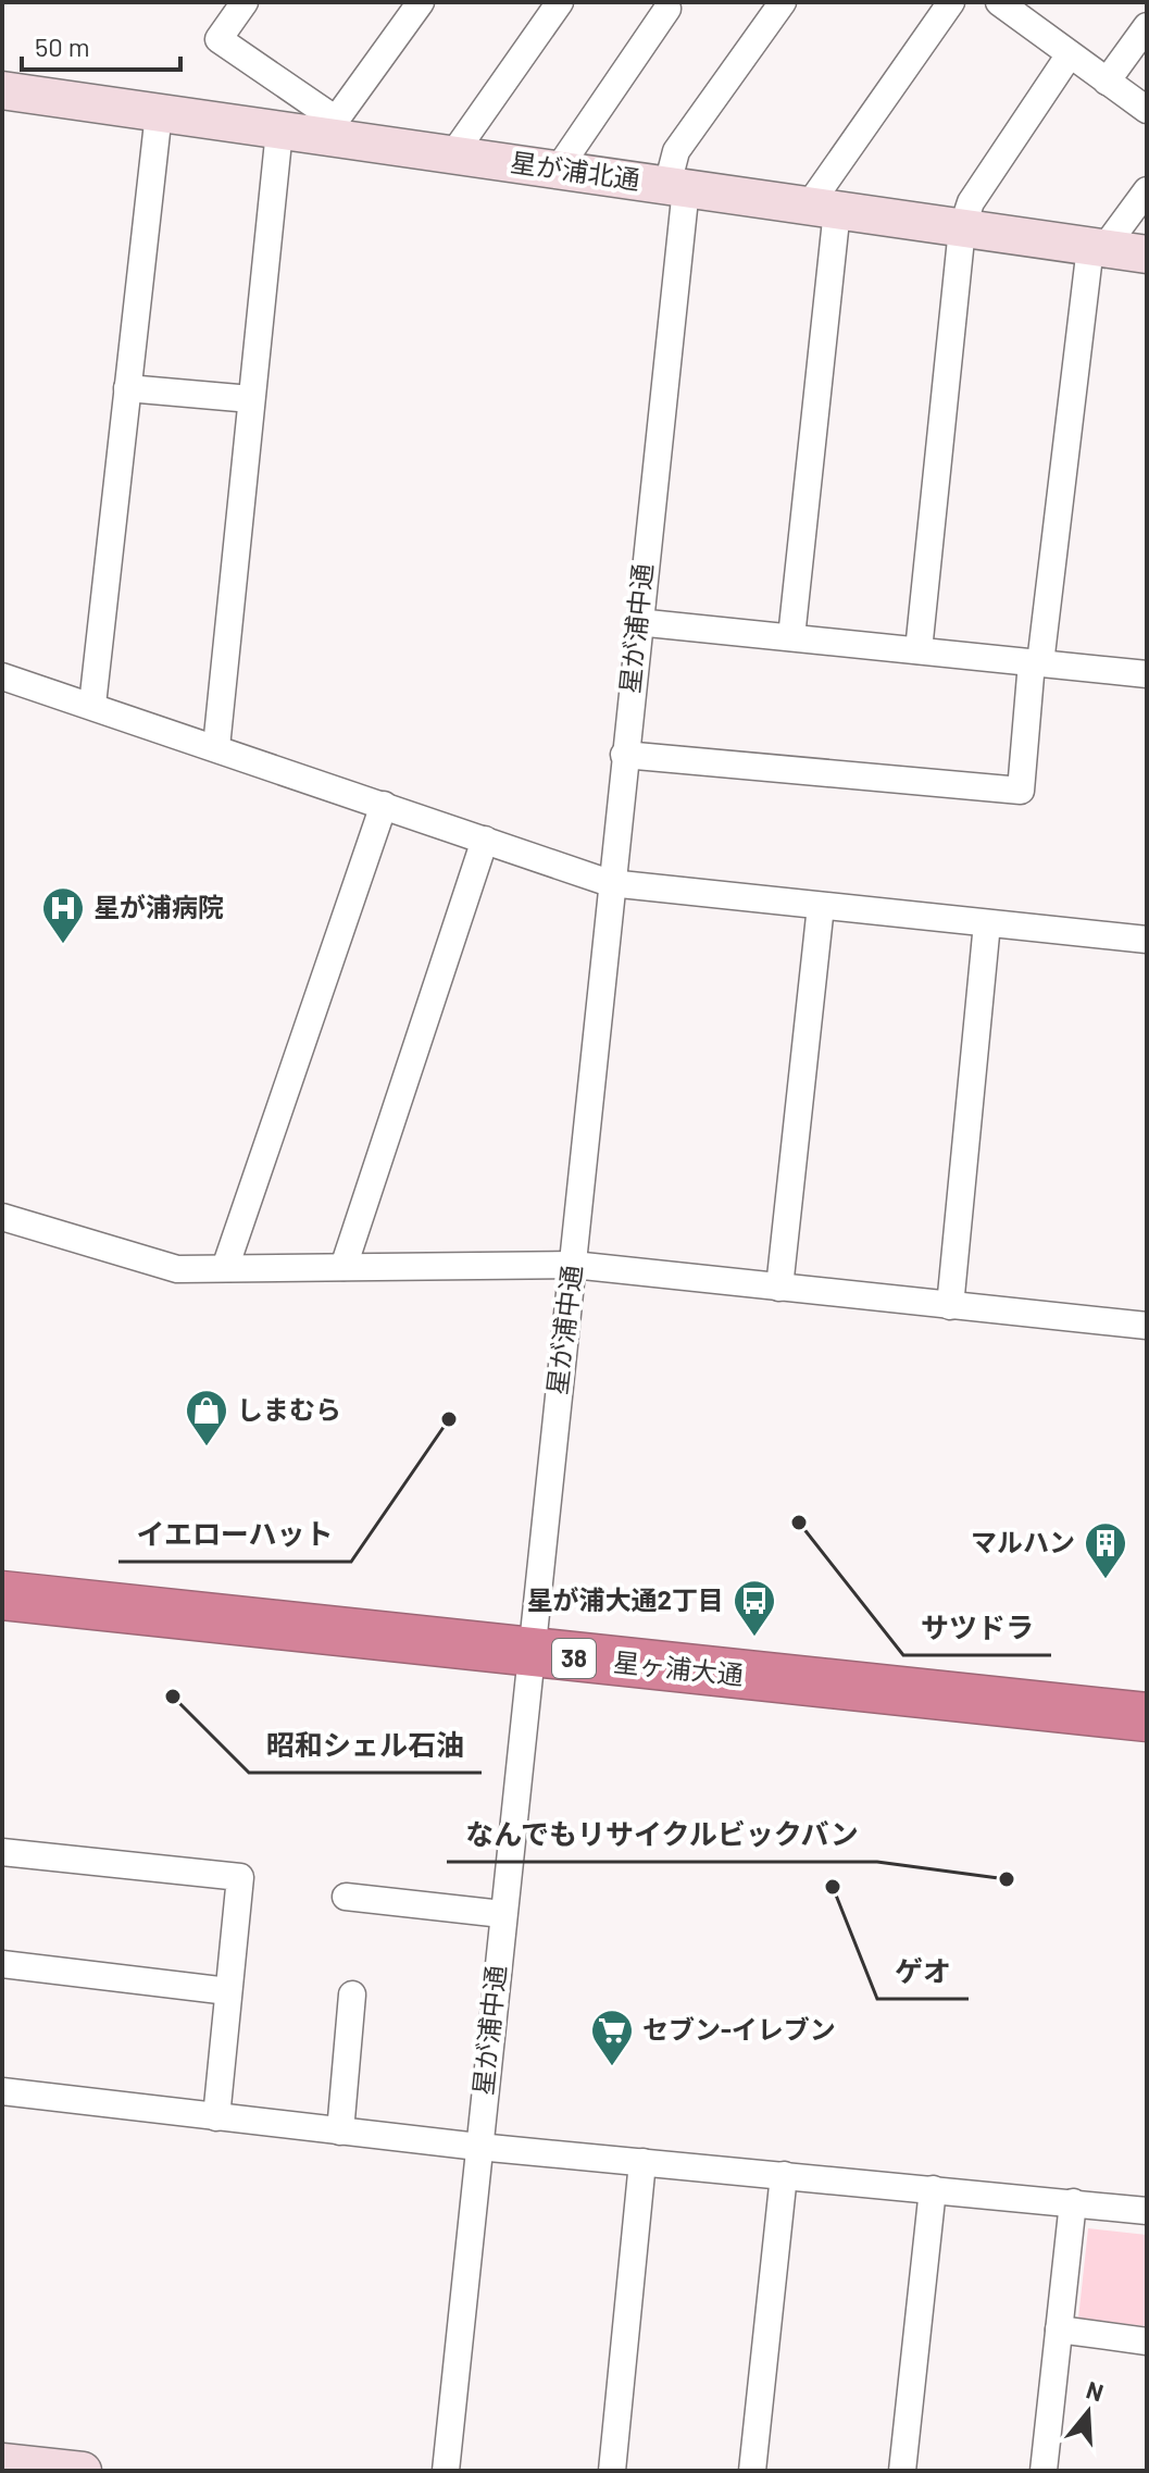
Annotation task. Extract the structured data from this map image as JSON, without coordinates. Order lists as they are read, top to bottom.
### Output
{
  "streets": {
    "highway": ["38", "星ヶ浦大通"],
    "street": ["星が浦北通", "星が浦中通"]
  },
  "crossings": [
    ["星が浦北通", "星が浦中通"],
    ["星が浦中通", "星ヶ浦大通"]
  ],
  "places": {
    "hospital": ["星が浦病院"],
    "other": [
      "イエローハット",
      "サツドラ",
      "昭和シェル石油",
      "なんでもリサイクルビックバン",
      "ゲオ"
    ],
    "shop": ["しまむら"],
    "building": ["マルハン"],
    "bus stop": ["星が浦大通2丁目"],
    "supermarket": ["セブン-イレブン"]
  },
  "scale_bar": "50 m",
  "north": "top"
}
